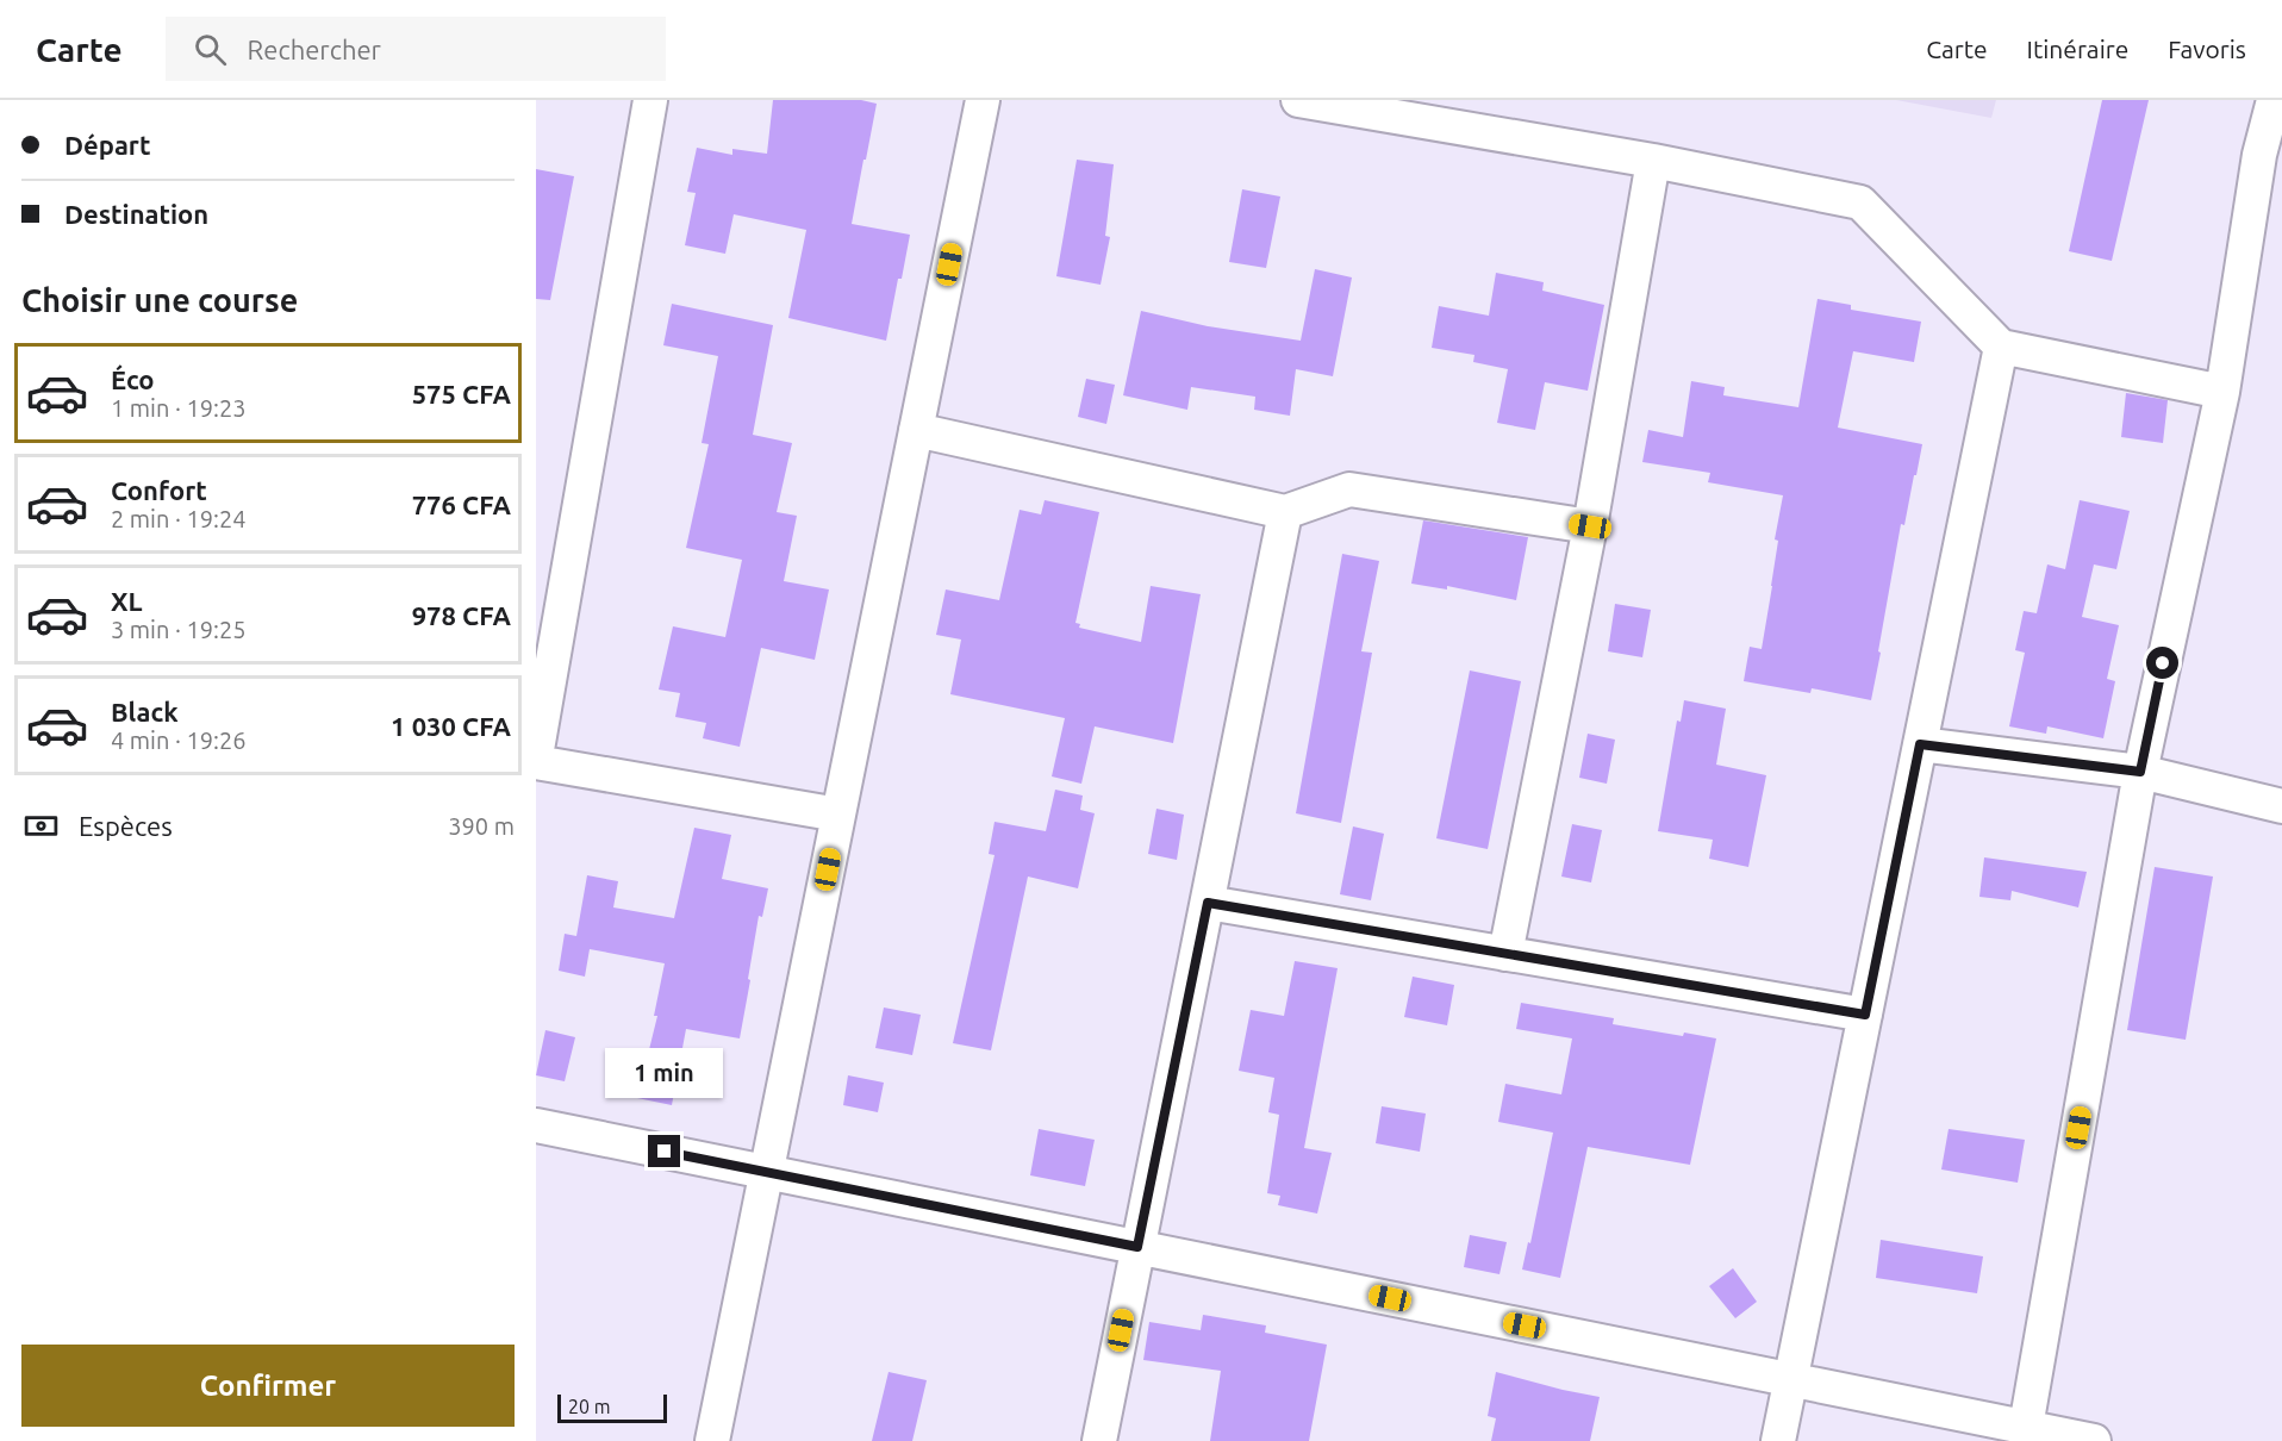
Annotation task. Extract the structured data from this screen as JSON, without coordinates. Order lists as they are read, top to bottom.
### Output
{
  "scale_bar": "20 m",
  "page": {
    "header": "Carte",
    "search": "Rechercher",
    "nav": ["Carte", "Itinéraire", "Favoris"],
    "banner": ["Départ", "Destination"],
    "heading": "Choisir une course",
    "list": [
      {
        "name": "Éco",
        "note": "1 min · 19:23",
        "value": "575 CFA"
      },
      {
        "name": "Confort",
        "note": "2 min · 19:24",
        "value": "776 CFA"
      },
      {
        "name": "XL",
        "note": "3 min · 19:25",
        "value": "978 CFA"
      },
      {
        "name": "Black",
        "note": "4 min · 19:26",
        "value": "1 030 CFA"
      }
    ],
    "pay": ["Espèces", "390 m"],
    "bubble": "1 min",
    "buttons": "Confirmer",
    "scale": "20 m"
  }
}
